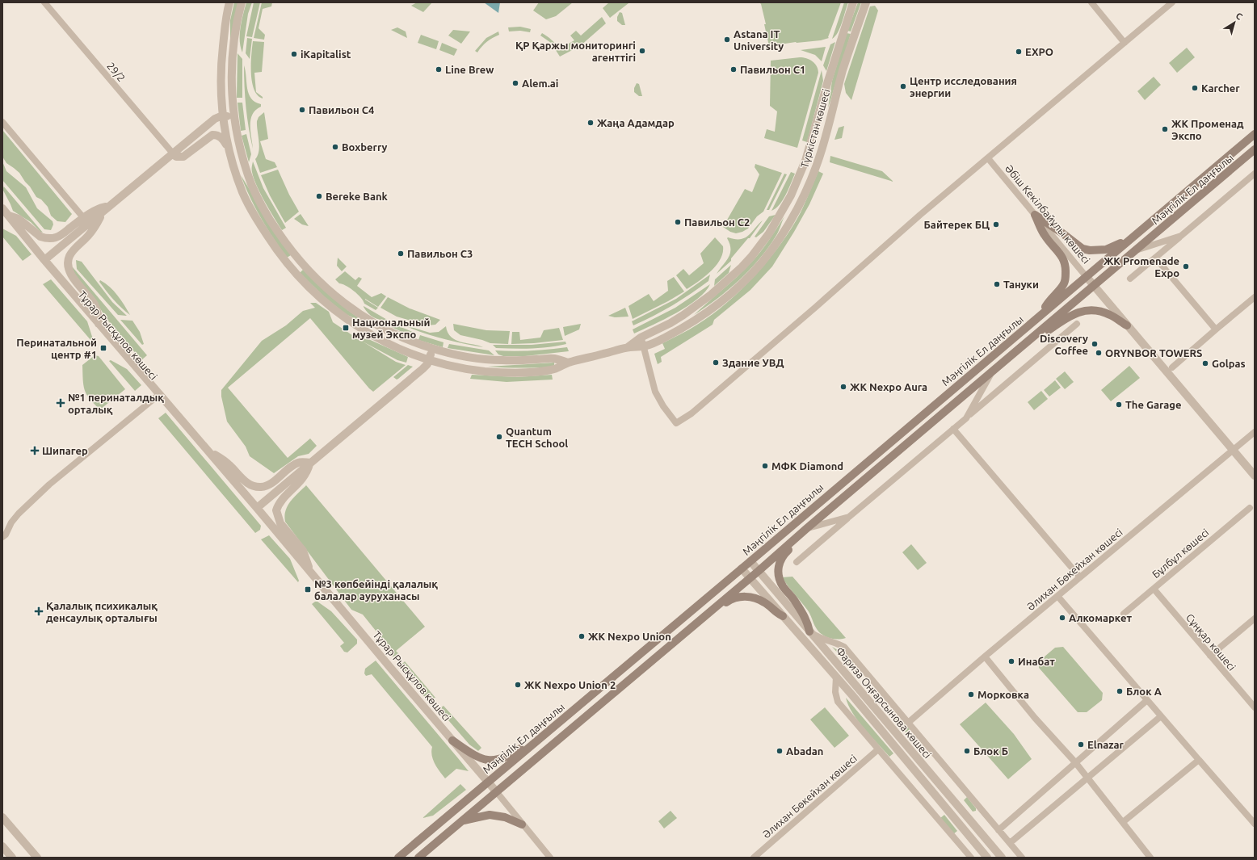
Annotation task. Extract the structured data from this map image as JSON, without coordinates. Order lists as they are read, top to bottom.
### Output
{
  "streets": {
    "main road": ["Мәңгілік Ел даңғылы"],
    "street": [
      "29/2",
      "Түркістан көшесі",
      "Әбіш Кекілбайұлы көшесі",
      "Тұрар Рысқұлов көшесі",
      "Бұлбұл көшесі",
      "Әлихан Бөкейхан көшесі",
      "Сұңқар көшесі",
      "Фариза Оңғарсынова көшесі"
    ]
  },
  "crossings": [
    ["Мәңгілік Ел даңғылы", "Әбіш Кекілбайұлы көшесі"],
    ["Мәңгілік Ел даңғылы", "Тұрар Рысқұлов көшесі"],
    ["Мәңгілік Ел даңғылы", "Фариза Оңғарсынова көшесі"],
    ["Әбіш Кекілбайұлы көшесі", "Әлихан Бөкейхан көшесі"],
    ["Бұлбұл көшесі", "Сұңқар көшесі"]
  ],
  "places": {
    "other": [
      "Astana IT University",
      "ҚР Қаржы мониторингі агенттігі",
      "EXPO",
      "iKapitalist",
      "Line Brew",
      "Павильон С1",
      "Alem.ai",
      "Центр исследования энергии",
      "Karcher",
      "Павильон С4",
      "Жаңа Адамдар",
      "ЖК Променад Экспо",
      "Boxberry",
      "Bereke Bank",
      "Павильон С2",
      "Байтерек БЦ",
      "Павильон С3",
      "ЖК Promenade Expo",
      "Тануки",
      "Discovery Coffee",
      "ORYNBOR TOWERS",
      "Здание УВД",
      "Golpas",
      "ЖК Nexpo Aura",
      "The Garage",
      "Quantum TECH School",
      "МФК Diamond",
      "Алкомаркет",
      "ЖК Nexpo Union",
      "Инабат",
      "ЖК Nexpo Union 2",
      "Блок А",
      "Морковка",
      "Elnazar",
      "Abadan",
      "Блок Б"
    ],
    "transit": ["Национальный музей Экспо", "Перинатальной центр #1", "№3 көпбейінді қалалық балалар ауруханасы"],
    "health": ["№1 перинаталдық орталық", "Шипагер", "Қалалық психикалық денсаулық орталығы"]
  },
  "north": "top right"
}
